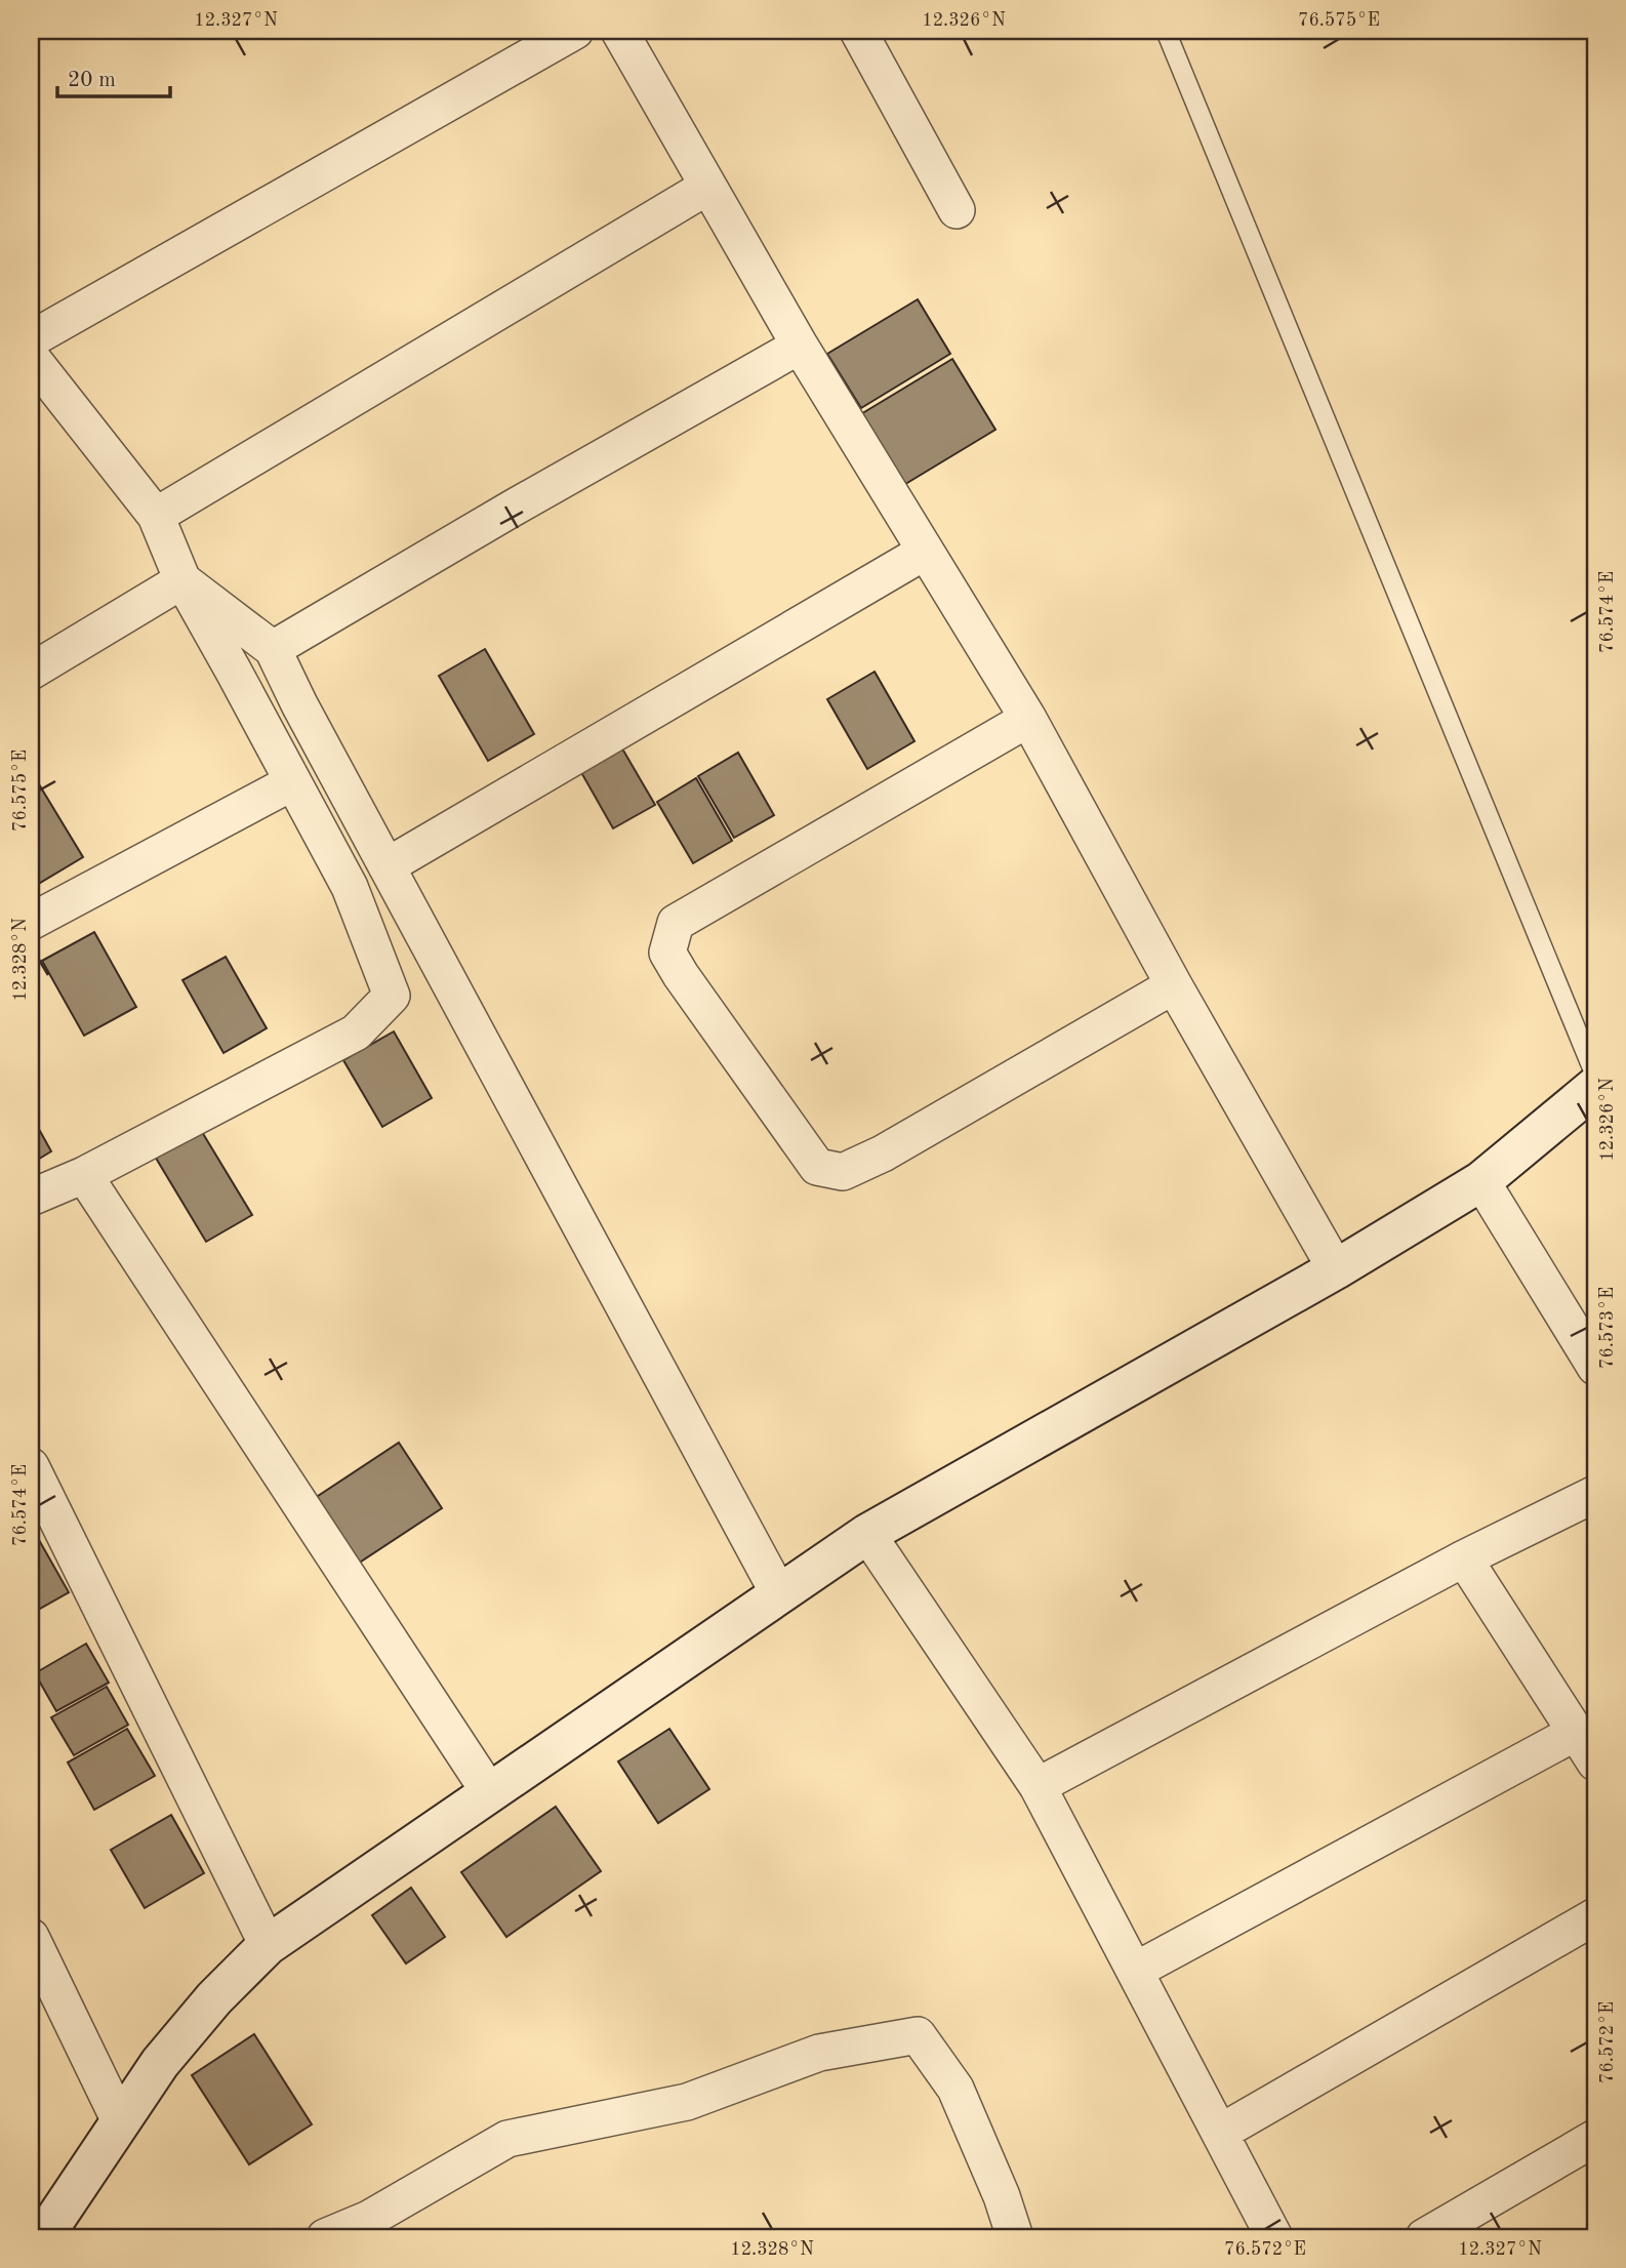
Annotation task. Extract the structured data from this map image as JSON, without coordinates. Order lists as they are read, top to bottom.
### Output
{
  "scale_bar": "20 m",
  "coordinates": [
    "12.327°N",
    "12.326°N",
    "76.575°E",
    "76.574°E",
    "12.328°N",
    "76.573°E",
    "76.572°E"
  ]
}
